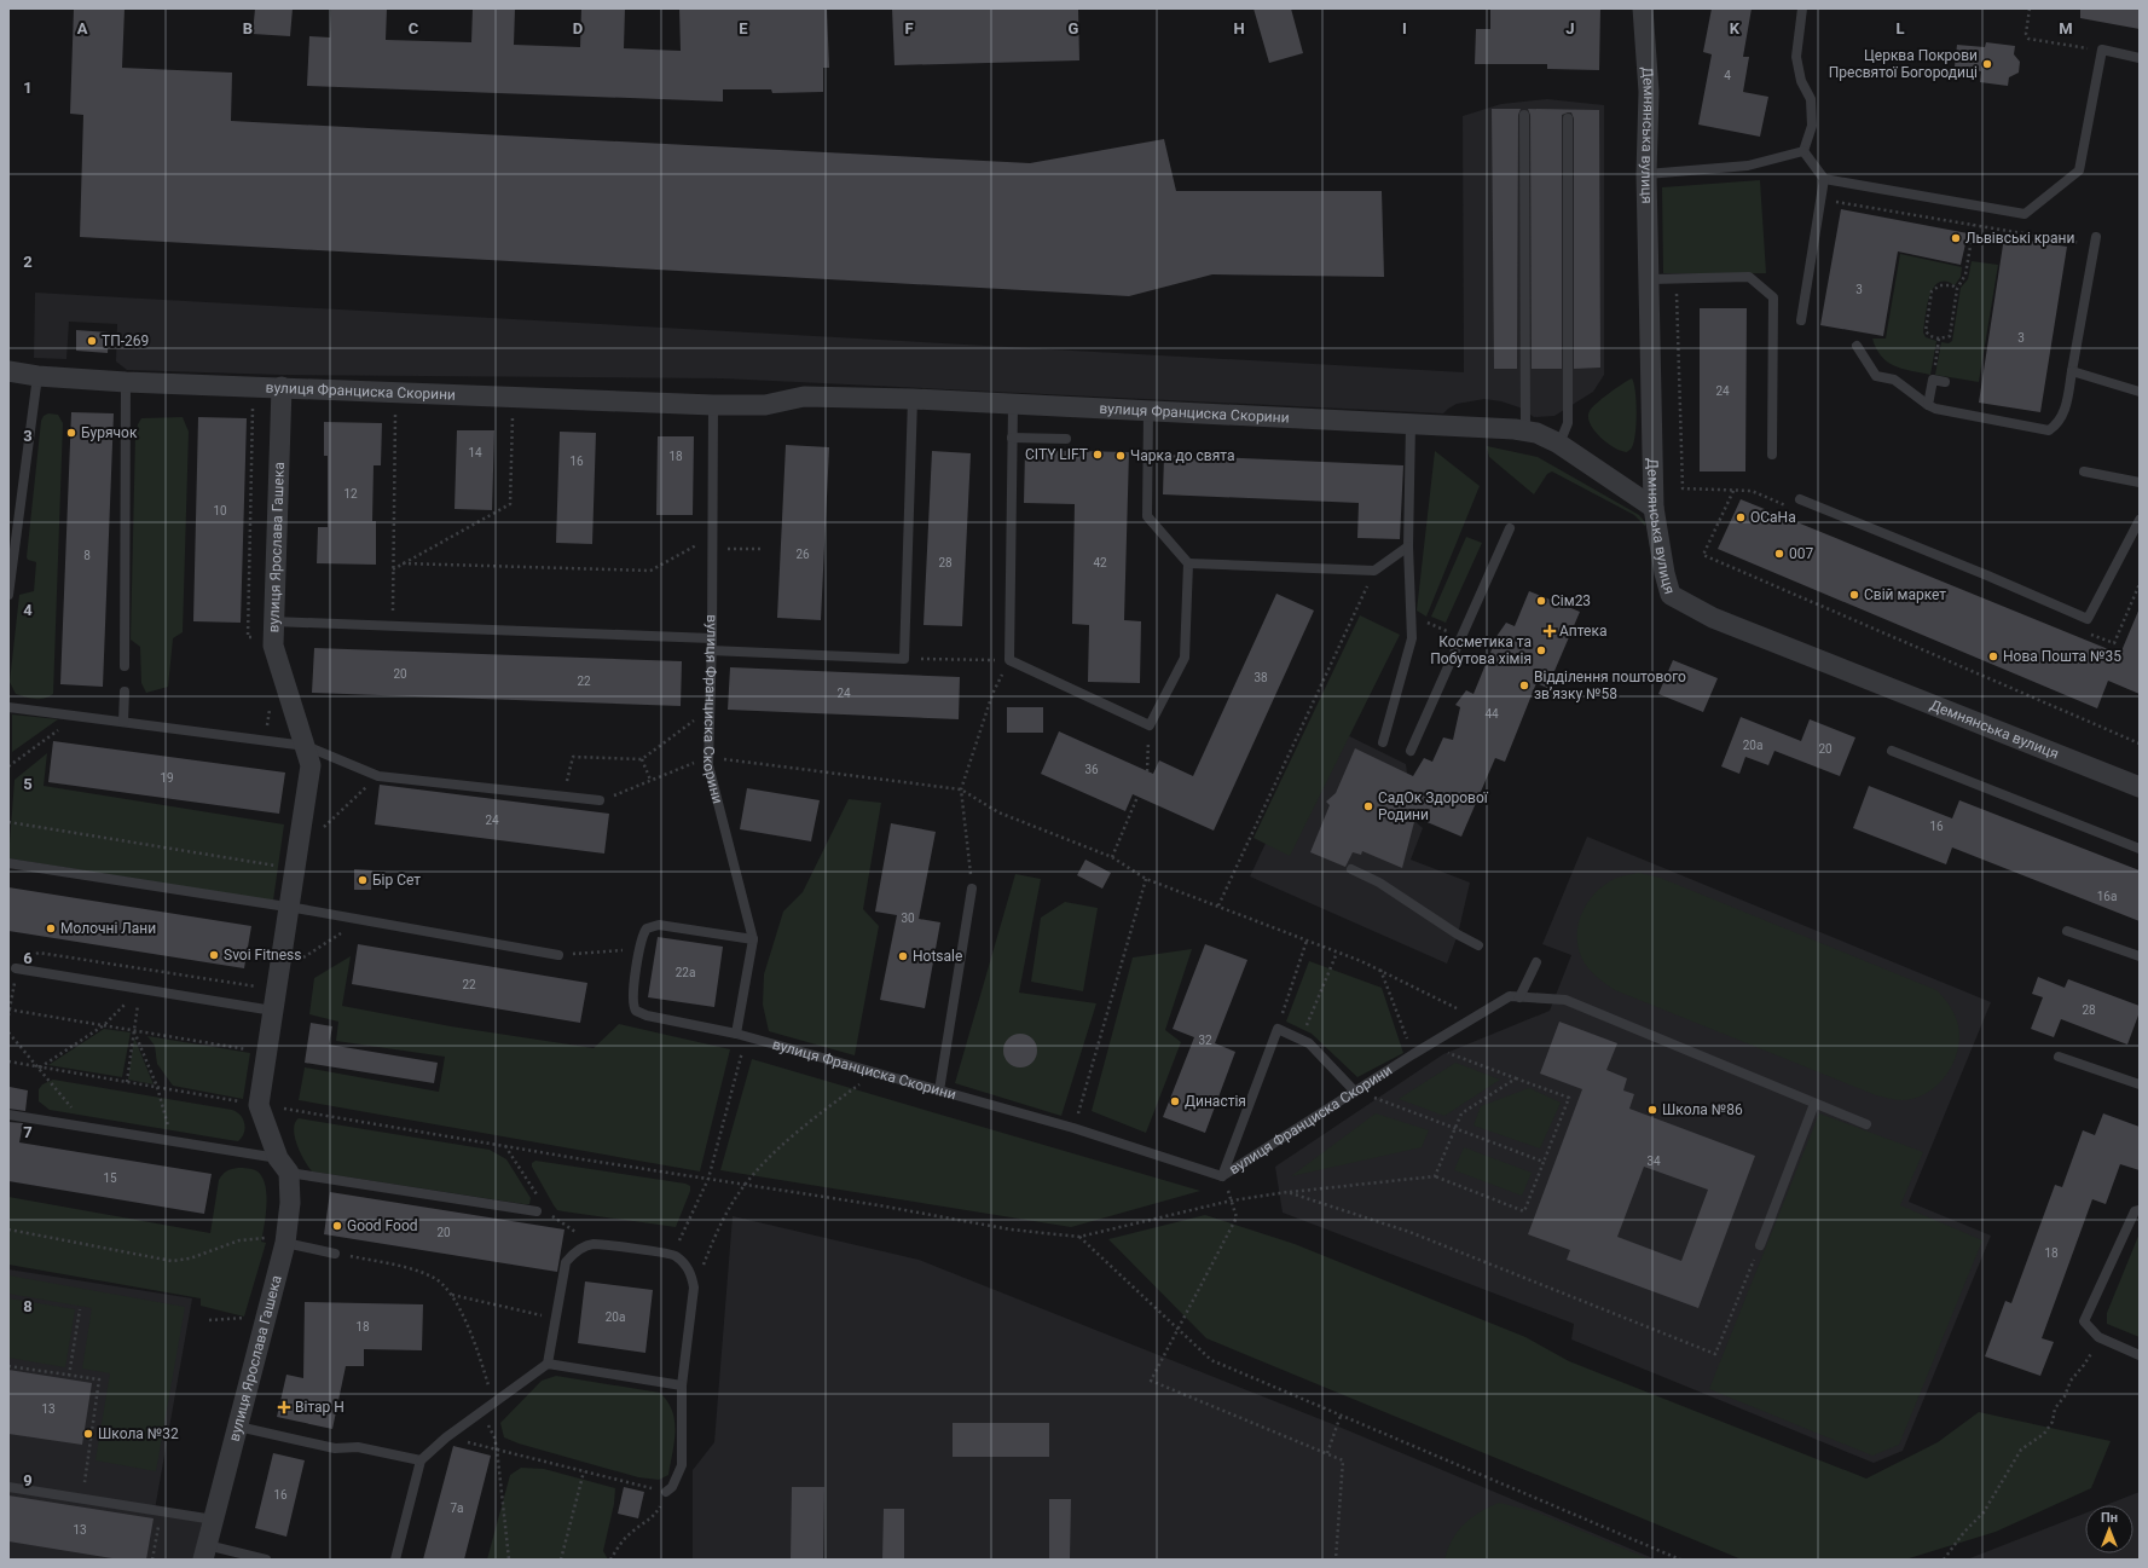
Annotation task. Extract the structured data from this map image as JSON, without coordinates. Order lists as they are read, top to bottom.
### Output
{
  "streets": {
    "street": ["Демнянська вулиця", "вулиця Франциска Скорини", "вулиця Ярослава Гашека"]
  },
  "crossings": [
    ["Демнянська вулиця", "вулиця Франциска Скорини"],
    ["вулиця Франциска Скорини", "вулиця Ярослава Гашека"]
  ],
  "places": {
    "other": [
      "Церква Покрови Пресвятої Богородиці",
      "Львівські крани",
      "ТП-269",
      "Бурячок",
      "CITY LIFT",
      "Чарка до свята",
      "ОСаНа",
      "007",
      "Свій маркет",
      "Сім23",
      "Косметика та Побутова хімія",
      "Нова Пошта №35",
      "Відділення поштового зв’язку №58",
      "СадОк Здорової Родини",
      "Бір Сет",
      "Молочні Лани",
      "Svoi Fitness",
      "Hotsale",
      "Династія",
      "Школа №86",
      "Good Food",
      "Школа №32"
    ],
    "health": ["Аптека", "Вітар Н"]
  },
  "house_numbers": [
    "4",
    "3",
    "3",
    "24",
    "14",
    "18",
    "16",
    "12",
    "10",
    "26",
    "8",
    "28",
    "42",
    "20",
    "38",
    "22",
    "24",
    "44",
    "20а",
    "20",
    "36",
    "19",
    "24",
    "16",
    "16а",
    "30",
    "22а",
    "22",
    "28",
    "32",
    "34",
    "15",
    "20",
    "18",
    "20а",
    "18",
    "13",
    "16",
    "7а",
    "13"
  ],
  "north": "top",
  "grid": {
    "columns": [
      "A",
      "B",
      "C",
      "D",
      "E",
      "F",
      "G",
      "H",
      "I",
      "J",
      "K",
      "L",
      "M"
    ],
    "rows": [
      "1",
      "2",
      "3",
      "4",
      "5",
      "6",
      "7",
      "8",
      "9"
    ]
  }
}
